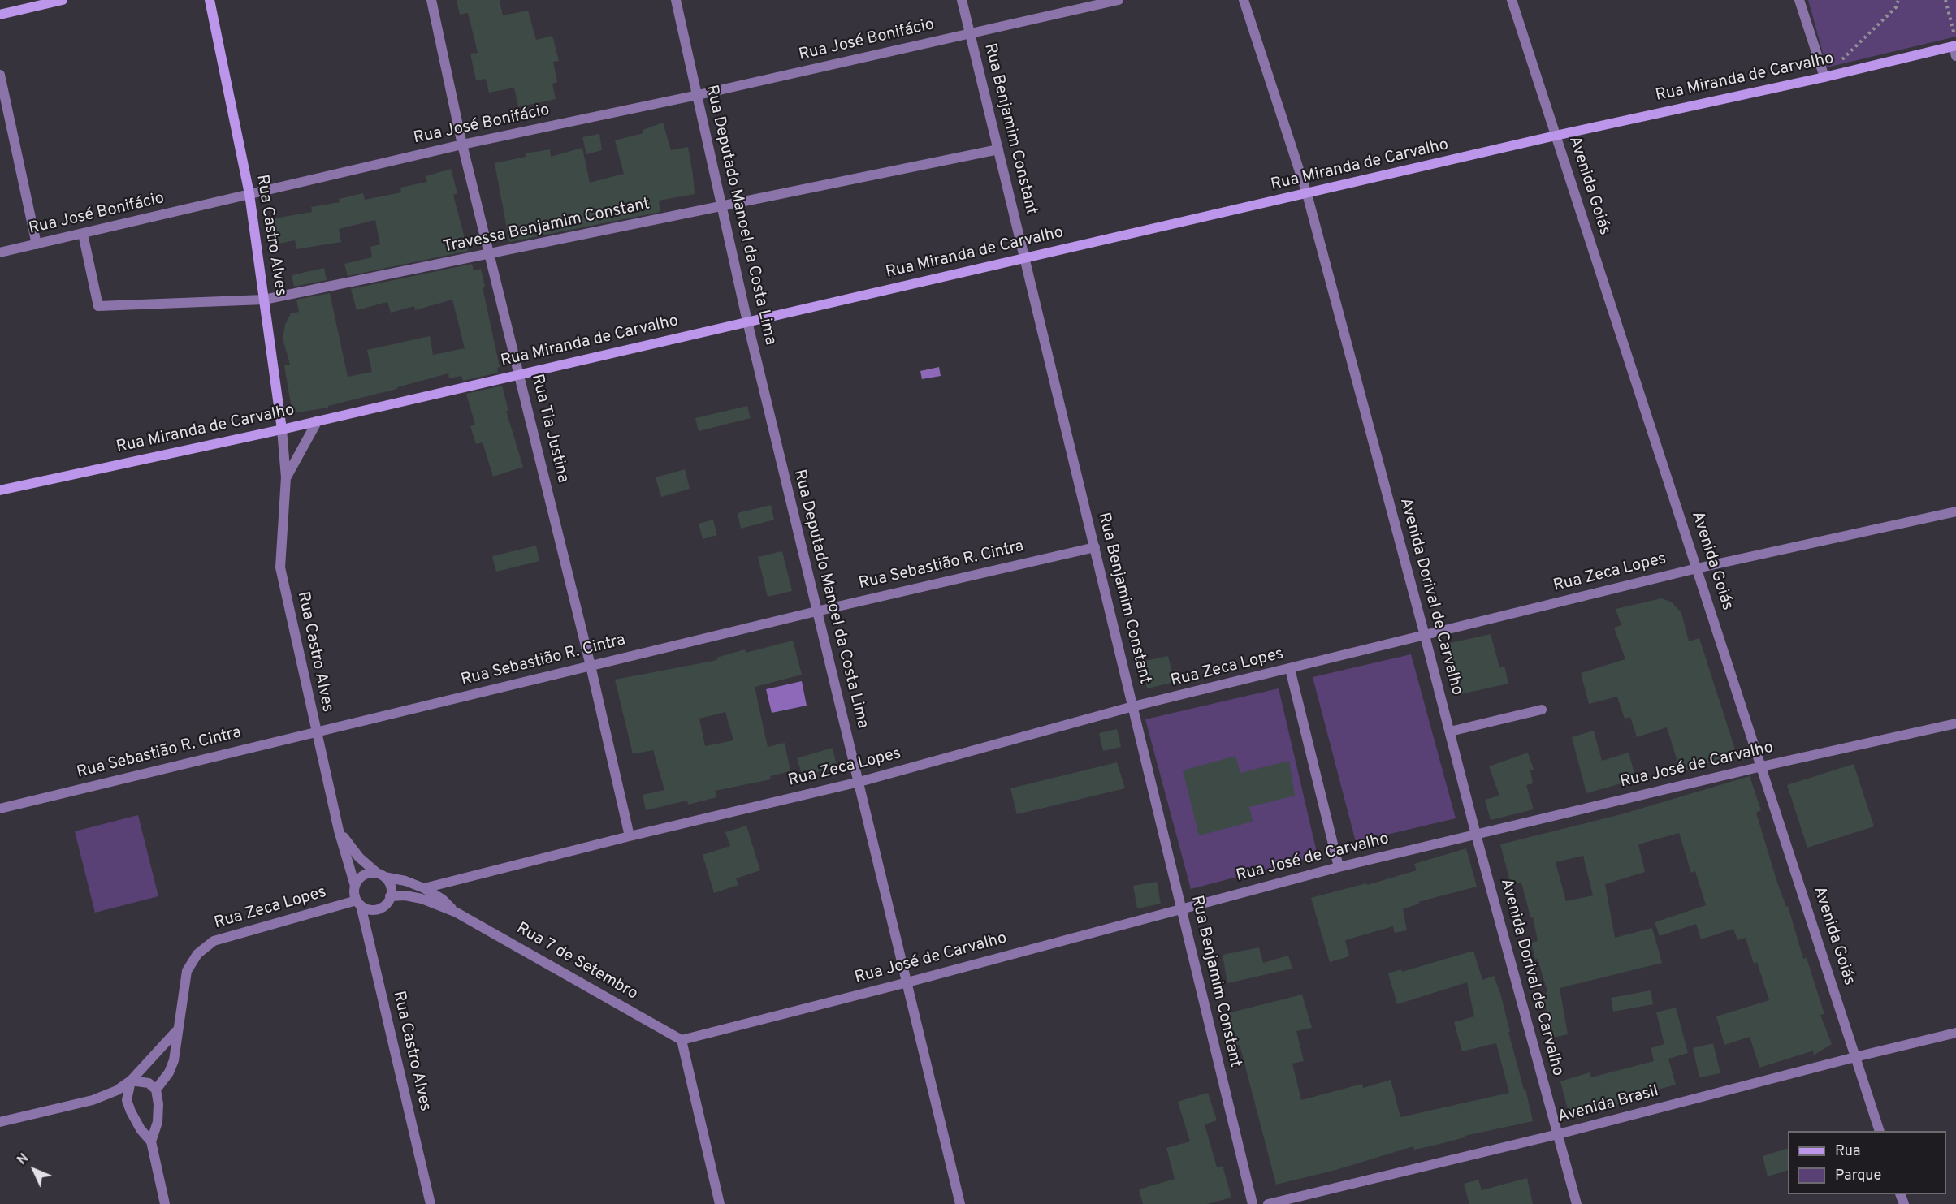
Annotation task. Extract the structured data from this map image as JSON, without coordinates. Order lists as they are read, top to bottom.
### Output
{
  "streets": {
    "main road": ["Rua Miranda de Carvalho", "Rua Castro Alves"],
    "street": [
      "Rua José Bonifácio",
      "Rua Benjamim Constant",
      "Avenida Goiás",
      "Rua Deputado Manoel da Costa Lima",
      "Travessa Benjamim Constant",
      "Rua Tia Justina",
      "Rua Sebastião R. Cintra",
      "Rua Zeca Lopes",
      "Avenida Dorival de Carvalho",
      "Rua José de Carvalho",
      "Rua 7 de Setembro",
      "Avenida Brasil"
    ]
  },
  "crossings": [
    ["Rua José Bonifácio", "Rua Benjamim Constant"],
    ["Rua José Bonifácio", "Rua Deputado Manoel da Costa Lima"],
    ["Rua José Bonifácio", "Travessa Benjamim Constant"],
    ["Rua José Bonifácio", "Rua Castro Alves"],
    ["Rua José Bonifácio", "Rua Tia Justina"],
    ["Rua Miranda de Carvalho", "Rua Benjamim Constant"],
    ["Rua Miranda de Carvalho", "Avenida Goiás"],
    ["Rua Miranda de Carvalho", "Rua Deputado Manoel da Costa Lima"],
    ["Rua Miranda de Carvalho", "Rua Castro Alves"],
    ["Rua Miranda de Carvalho", "Rua Tia Justina"],
    ["Rua Miranda de Carvalho", "Avenida Dorival de Carvalho"],
    ["Rua Benjamim Constant", "Travessa Benjamim Constant"],
    ["Rua Benjamim Constant", "Rua Sebastião R. Cintra"],
    ["Rua Benjamim Constant", "Rua Zeca Lopes"],
    ["Rua Benjamim Constant", "Rua José de Carvalho"],
    ["Avenida Goiás", "Rua Zeca Lopes"],
    ["Avenida Goiás", "Rua José de Carvalho"],
    ["Avenida Goiás", "Avenida Brasil"],
    ["Rua Deputado Manoel da Costa Lima", "Travessa Benjamim Constant"],
    ["Rua Deputado Manoel da Costa Lima", "Rua Sebastião R. Cintra"],
    ["Rua Deputado Manoel da Costa Lima", "Rua Zeca Lopes"],
    ["Rua Deputado Manoel da Costa Lima", "Rua José de Carvalho"],
    ["Travessa Benjamim Constant", "Rua Castro Alves"],
    ["Travessa Benjamim Constant", "Rua Tia Justina"],
    ["Rua Castro Alves", "Rua Sebastião R. Cintra"],
    ["Rua Castro Alves", "Rua Zeca Lopes"],
    ["Rua Castro Alves", "Rua 7 de Setembro"],
    ["Rua Tia Justina", "Rua Sebastião R. Cintra"],
    ["Rua Tia Justina", "Rua Zeca Lopes"],
    ["Rua Zeca Lopes", "Avenida Dorival de Carvalho"],
    ["Rua Zeca Lopes", "Rua 7 de Setembro"],
    ["Avenida Dorival de Carvalho", "Rua José de Carvalho"],
    ["Avenida Dorival de Carvalho", "Avenida Brasil"],
    ["Rua José de Carvalho", "Rua 7 de Setembro"]
  ],
  "legend": ["Rua", "Parque"],
  "north": "top left"
}
